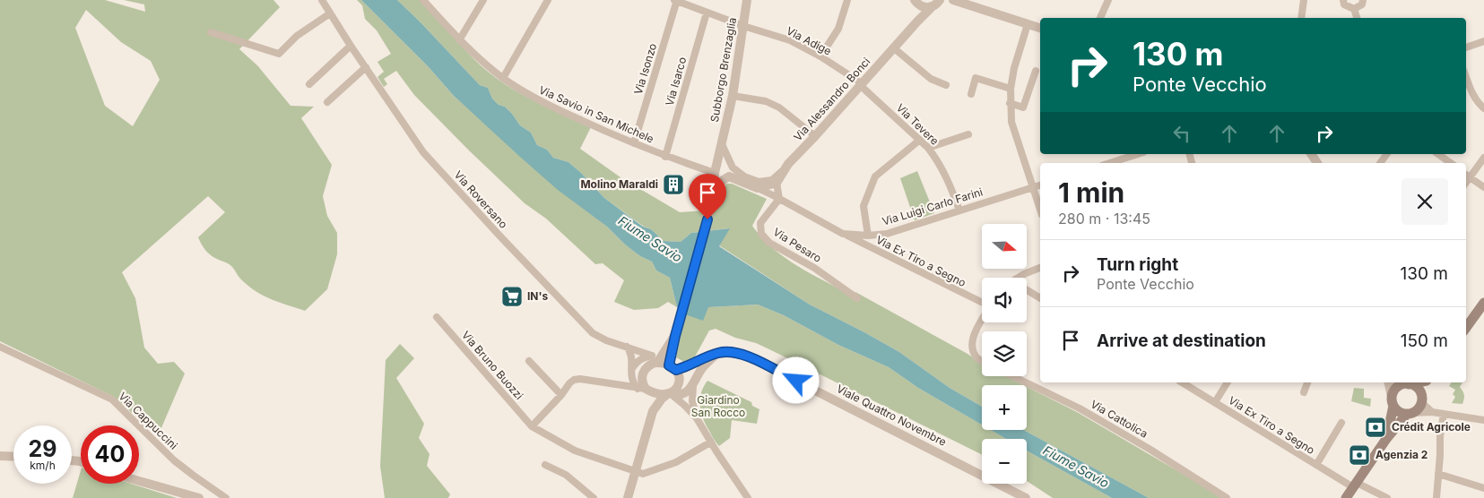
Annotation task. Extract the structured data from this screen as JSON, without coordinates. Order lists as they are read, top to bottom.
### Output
{
  "streets": {
    "street": [
      "Via Adige",
      "Via Isonzo",
      "Subborgo Brenzaglia",
      "Via Isarco",
      "Via Alessandro Bonci",
      "Via Savio in San Michele",
      "Via Tevere",
      "Via Roversano",
      "Via Luigi Carlo Farini",
      "Via Pesaro",
      "Via Ex Tiro a Segno",
      "Via Bruno Buozzi",
      "Viale Quattro Novembre",
      "Via Cattolica",
      "Via Cappuccini"
    ]
  },
  "crossings": [
    ["Via Adige", "Via Isonzo"],
    ["Via Adige", "Subborgo Brenzaglia"],
    ["Via Adige", "Via Isarco"],
    ["Via Adige", "Via Alessandro Bonci"],
    ["Via Adige", "Via Tevere"],
    ["Via Isonzo", "Via Savio in San Michele"],
    ["Subborgo Brenzaglia", "Via Savio in San Michele"],
    ["Subborgo Brenzaglia", "Via Luigi Carlo Farini"],
    ["Via Isarco", "Via Savio in San Michele"],
    ["Via Alessandro Bonci", "Via Tevere"],
    ["Via Tevere", "Via Luigi Carlo Farini"],
    ["Via Roversano", "Viale Quattro Novembre"],
    ["Via Luigi Carlo Farini", "Via Pesaro"],
    ["Via Luigi Carlo Farini", "Via Ex Tiro a Segno"]
  ],
  "water": ["Fiume Savio"],
  "parks": ["Giardino San Rocco"],
  "places": {
    "building": ["Molino Maraldi"],
    "supermarket": ["IN's"],
    "bank": ["Crédit Agricole", "Agenzia 2"]
  },
  "north": "right",
  "page": {
    "turn": ["130 m", "Ponte Vecchio"],
    "heading": ["1 min", "280 m · 13:45"],
    "map_buttons": ["+", "−"],
    "list": [
      {
        "name": "Turn right",
        "note": "Ponte Vecchio",
        "value": "130 m"
      },
      {
        "name": "Arrive at destination",
        "value": "150 m"
      }
    ],
    "speed": "29 km/h",
    "limit": "40"
  }
}
